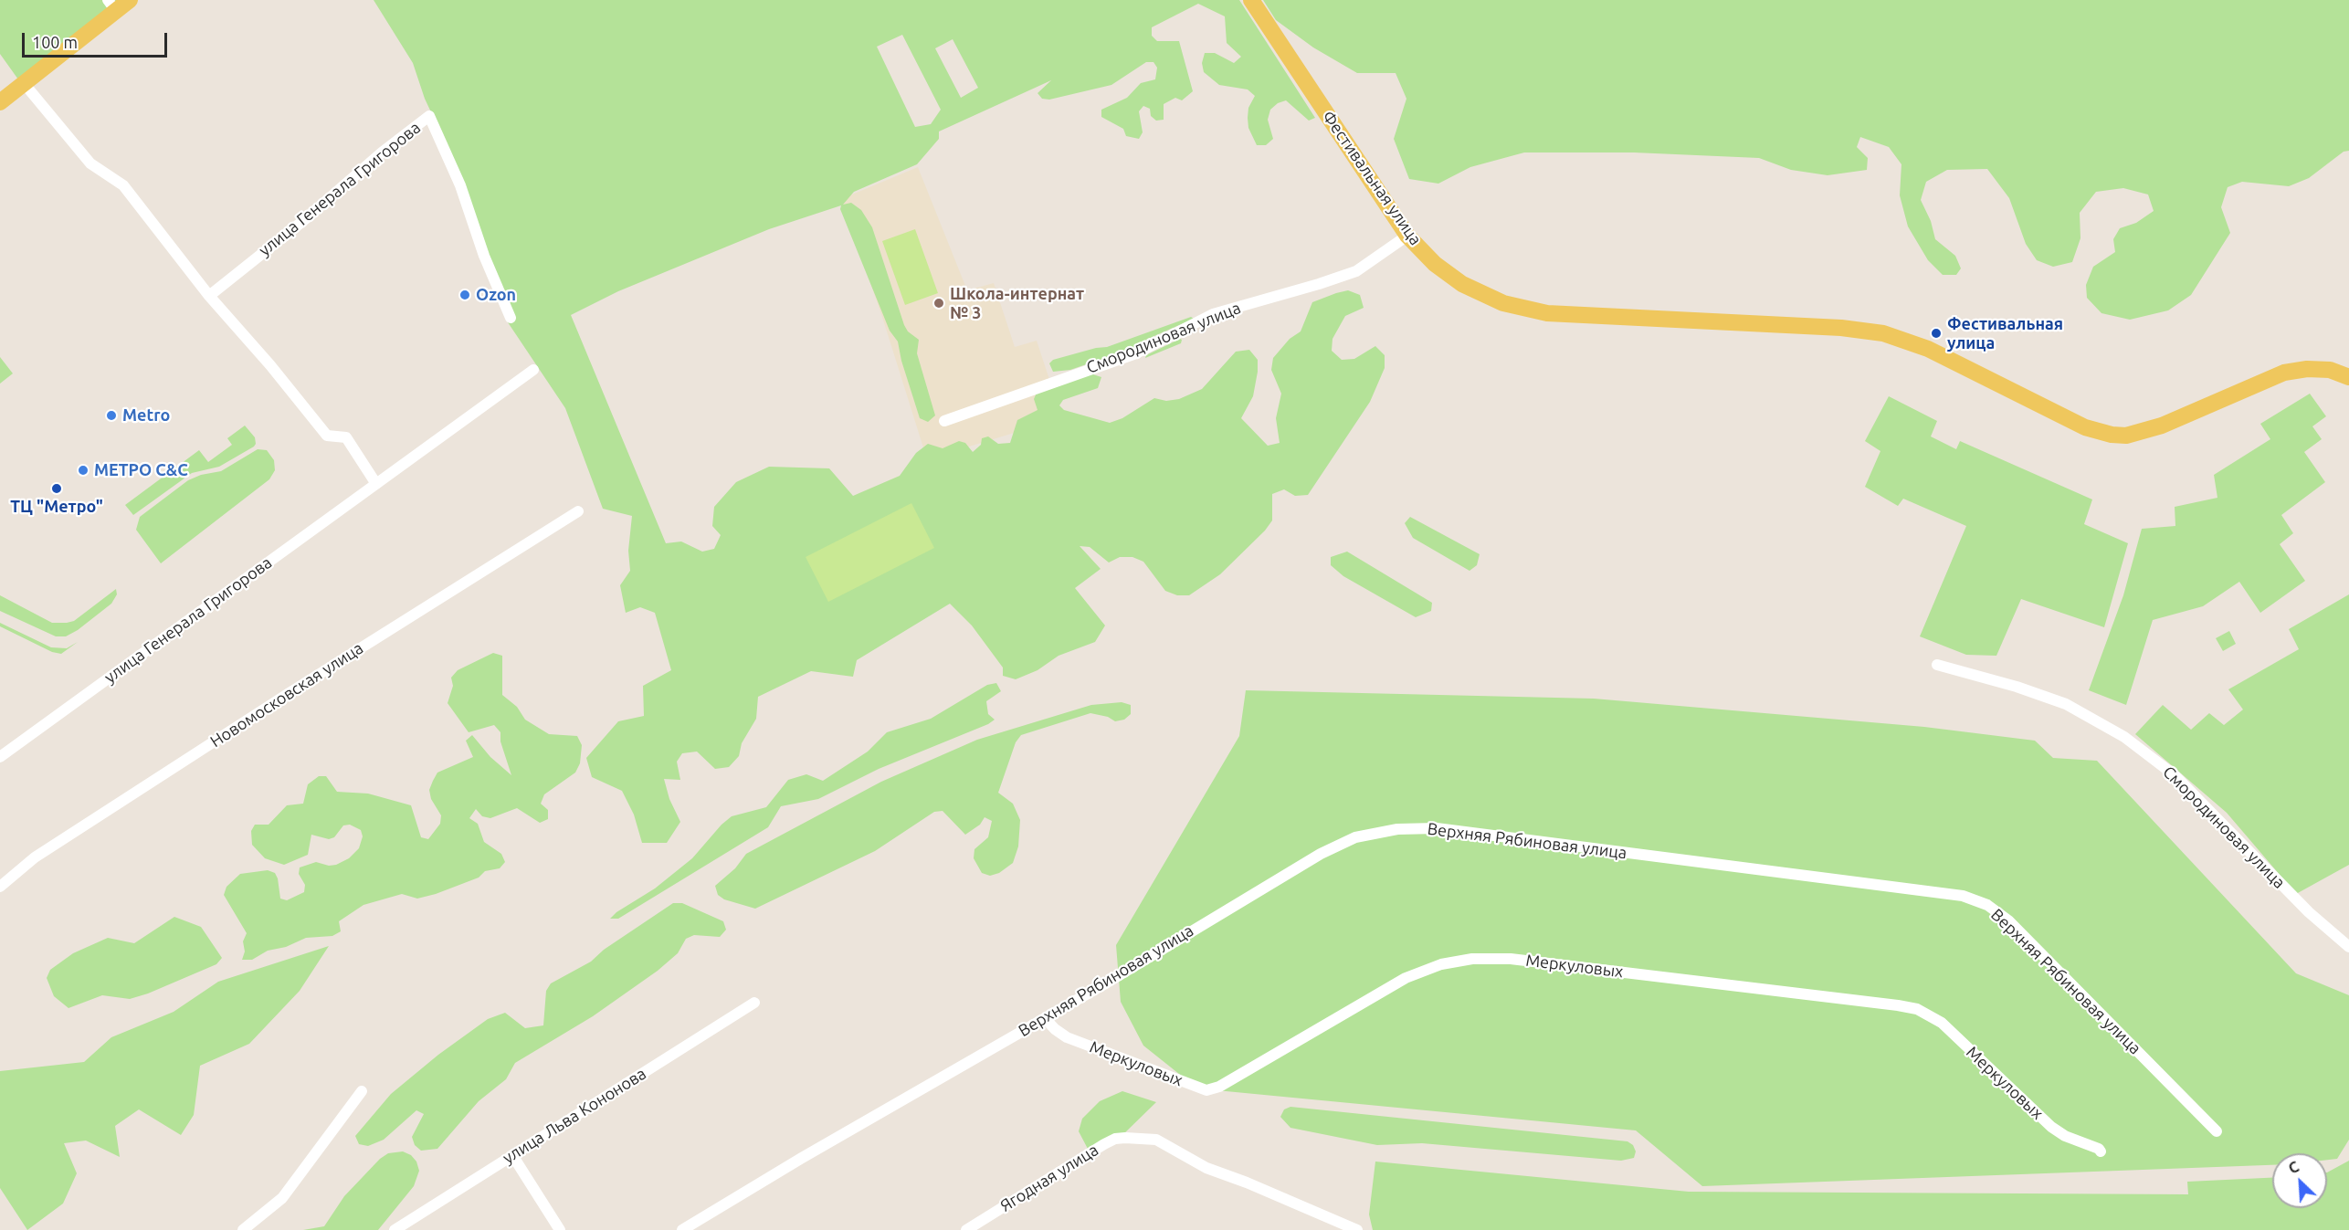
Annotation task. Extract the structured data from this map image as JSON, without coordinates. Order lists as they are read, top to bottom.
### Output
{
  "streets": {
    "main road": ["Фестивальная улица"],
    "street": [
      "улица Генерала Григорова",
      "Смородиновая улица",
      "Новомосковская улица",
      "Верхняя Рябиновая улица",
      "Меркуловых",
      "улица Льва Кононова",
      "Ягодная улица"
    ]
  },
  "crossings": [
    ["Фестивальная улица", "Смородиновая улица"],
    ["Верхняя Рябиновая улица", "Меркуловых"]
  ],
  "places": [
    "Ozon",
    "Школа-интернат № 3",
    "Фестивальная улица",
    "Metro",
    "МЕТРО С&С",
    "ТЦ \"Метро\""
  ],
  "scale_bar": "100 m",
  "north": "top left"
}
